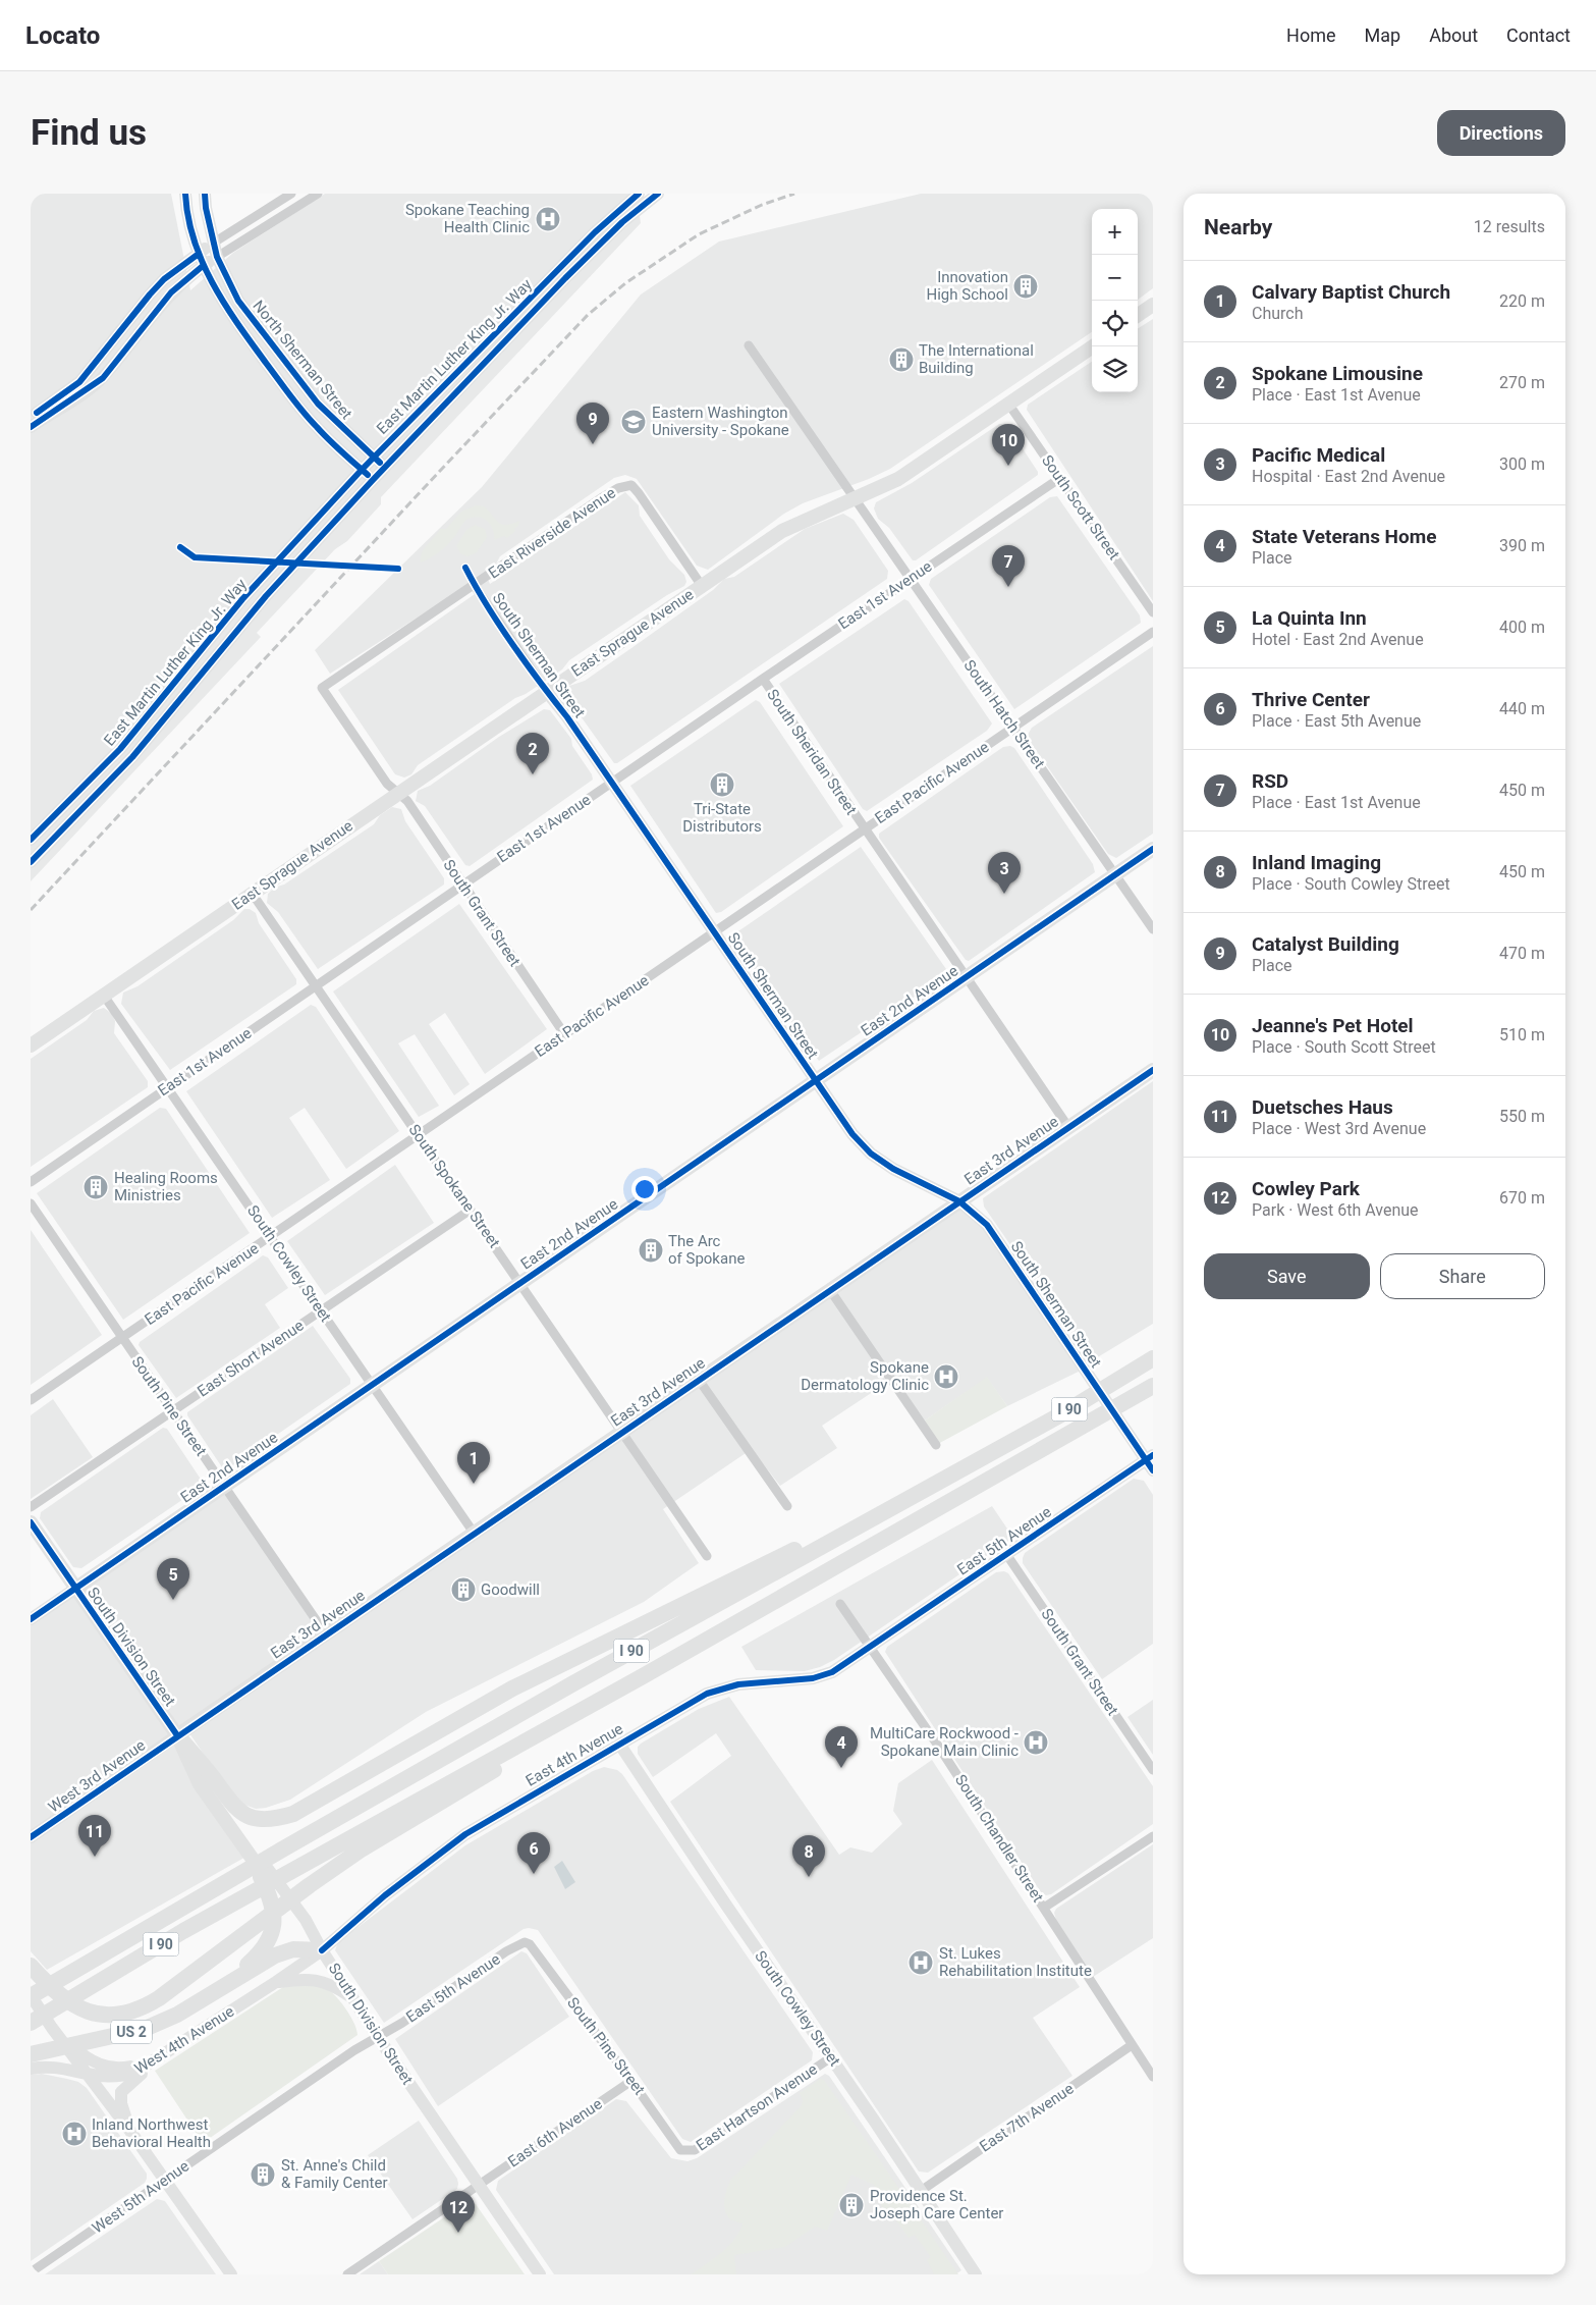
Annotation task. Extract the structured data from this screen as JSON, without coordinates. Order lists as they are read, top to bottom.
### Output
{
  "streets": {
    "highway": ["I 90", "US 2"],
    "main road": [
      "East Sprague Avenue",
      "East 2nd Avenue",
      "East 3rd Avenue",
      "South Division Street"
    ],
    "street": [
      "East Martin Luther King Jr. Way",
      "North Sherman Street",
      "South Scott Street",
      "East Riverside Avenue",
      "East 1st Avenue",
      "South Sherman Street",
      "South Hatch Street",
      "South Sheridan Street",
      "East Pacific Avenue",
      "South Grant Street",
      "South Spokane Street",
      "South Cowley Street",
      "East Short Avenue",
      "South Pine Street",
      "East 5th Avenue",
      "East 4th Avenue",
      "West 3rd Avenue",
      "South Chandler Street",
      "West 4th Avenue",
      "East Hartson Avenue",
      "East 7th Avenue",
      "East 6th Avenue",
      "West 5th Avenue"
    ]
  },
  "crossings": [
    ["East Martin Luther King Jr. Way", "North Sherman Street"],
    ["South Scott Street", "East 1st Avenue"],
    ["South Scott Street", "East Sprague Avenue"],
    ["East Riverside Avenue", "East Sprague Avenue"],
    ["East Riverside Avenue", "South Sherman Street"],
    ["East Riverside Avenue", "South Grant Street"],
    ["East 1st Avenue", "South Sherman Street"],
    ["East 1st Avenue", "South Hatch Street"],
    ["East 1st Avenue", "South Sheridan Street"],
    ["East 1st Avenue", "South Grant Street"],
    ["East 1st Avenue", "South Spokane Street"],
    ["East 1st Avenue", "South Cowley Street"],
    ["East Sprague Avenue", "South Sherman Street"],
    ["East Sprague Avenue", "South Hatch Street"],
    ["East Sprague Avenue", "South Grant Street"],
    ["East Sprague Avenue", "South Spokane Street"],
    ["East Sprague Avenue", "South Cowley Street"],
    ["South Sherman Street", "East Pacific Avenue"],
    ["South Sherman Street", "East 2nd Avenue"],
    ["South Sherman Street", "East 3rd Avenue"],
    ["South Sherman Street", "East 5th Avenue"],
    ["South Hatch Street", "East Pacific Avenue"],
    ["South Hatch Street", "East 2nd Avenue"],
    ["South Sheridan Street", "East Pacific Avenue"],
    ["South Sheridan Street", "East 2nd Avenue"],
    ["South Sheridan Street", "East 3rd Avenue"],
    ["East Pacific Avenue", "South Grant Street"],
    ["East Pacific Avenue", "South Spokane Street"],
    ["East Pacific Avenue", "South Cowley Street"],
    ["East Pacific Avenue", "South Pine Street"],
    ["South Grant Street", "East 5th Avenue"],
    ["East 2nd Avenue", "South Spokane Street"],
    ["East 2nd Avenue", "South Cowley Street"],
    ["East 2nd Avenue", "South Pine Street"],
    ["East 2nd Avenue", "South Division Street"],
    ["East 3rd Avenue", "South Spokane Street"],
    ["East 3rd Avenue", "South Cowley Street"],
    ["East 3rd Avenue", "South Pine Street"],
    ["East 3rd Avenue", "South Division Street"],
    ["East 3rd Avenue", "West 3rd Avenue"],
    ["South Spokane Street", "East Short Avenue"],
    ["South Cowley Street", "East Short Avenue"],
    ["South Cowley Street", "East 4th Avenue"],
    ["South Cowley Street", "East Hartson Avenue"],
    ["South Cowley Street", "East 7th Avenue"],
    ["East Short Avenue", "South Pine Street"],
    ["South Pine Street", "East 5th Avenue"],
    ["South Pine Street", "East Hartson Avenue"],
    ["South Pine Street", "East 6th Avenue"],
    ["East 5th Avenue", "South Division Street"],
    ["East 5th Avenue", "East 4th Avenue"],
    ["East 5th Avenue", "South Chandler Street"],
    ["East 5th Avenue", "West 5th Avenue"],
    ["South Division Street", "East 4th Avenue"],
    ["South Division Street", "West 3rd Avenue"],
    ["South Division Street", "US 2"],
    ["South Division Street", "West 4th Avenue"],
    ["South Division Street", "East 6th Avenue"],
    ["South Division Street", "West 5th Avenue"],
    ["East 4th Avenue", "South Chandler Street"],
    ["East 4th Avenue", "West 4th Avenue"],
    ["South Chandler Street", "East 7th Avenue"]
  ],
  "places": {
    "hospital": [
      "Spokane Teaching Health Clinic",
      "Spokane Dermatology Clinic",
      "MultiCare Rockwood - Spokane Main Clinic",
      "St. Lukes Rehabilitation Institute",
      "Inland Northwest Behavioral Health"
    ],
    "building": [
      "Innovation High School",
      "The International Building",
      "Tri-State Distributors",
      "Healing Rooms Ministries",
      "The Arc of Spokane",
      "Goodwill",
      "St. Anne's Child & Family Center",
      "Providence St. Joseph Care Center"
    ],
    "school or university": ["Eastern Washington University - Spokane"]
  },
  "page": {
    "header": "Locato",
    "nav": [
      "Home",
      "Map",
      "About",
      "Contact"
    ],
    "buttons": [
      "Directions",
      ["Save", "Share"]
    ],
    "title": "Find us",
    "heading": ["Nearby", "12 results"],
    "map_buttons": ["+", "−"],
    "list": [
      {
        "mark": "1",
        "name": "Calvary Baptist Church",
        "note": "Church",
        "value": "220 m"
      },
      {
        "mark": "2",
        "name": "Spokane Limousine",
        "note": "Place · East 1st Avenue",
        "value": "270 m"
      },
      {
        "mark": "3",
        "name": "Pacific Medical",
        "note": "Hospital · East 2nd Avenue",
        "value": "300 m"
      },
      {
        "mark": "4",
        "name": "State Veterans Home",
        "note": "Place",
        "value": "390 m"
      },
      {
        "mark": "5",
        "name": "La Quinta Inn",
        "note": "Hotel · East 2nd Avenue",
        "value": "400 m"
      },
      {
        "mark": "6",
        "name": "Thrive Center",
        "note": "Place · East 5th Avenue",
        "value": "440 m"
      },
      {
        "mark": "7",
        "name": "RSD",
        "note": "Place · East 1st Avenue",
        "value": "450 m"
      },
      {
        "mark": "8",
        "name": "Inland Imaging",
        "note": "Place · South Cowley Street",
        "value": "450 m"
      },
      {
        "mark": "9",
        "name": "Catalyst Building",
        "note": "Place",
        "value": "470 m"
      },
      {
        "mark": "10",
        "name": "Jeanne's Pet Hotel",
        "note": "Place · South Scott Street",
        "value": "510 m"
      },
      {
        "mark": "11",
        "name": "Duetsches Haus",
        "note": "Place · West 3rd Avenue",
        "value": "550 m"
      },
      {
        "mark": "12",
        "name": "Cowley Park",
        "note": "Park · West 6th Avenue",
        "value": "670 m"
      }
    ],
    "pins": [
      "9",
      "10",
      "7",
      "2",
      "3",
      "1",
      "5",
      "4",
      "11",
      "6",
      "8",
      "12"
    ]
  }
}
